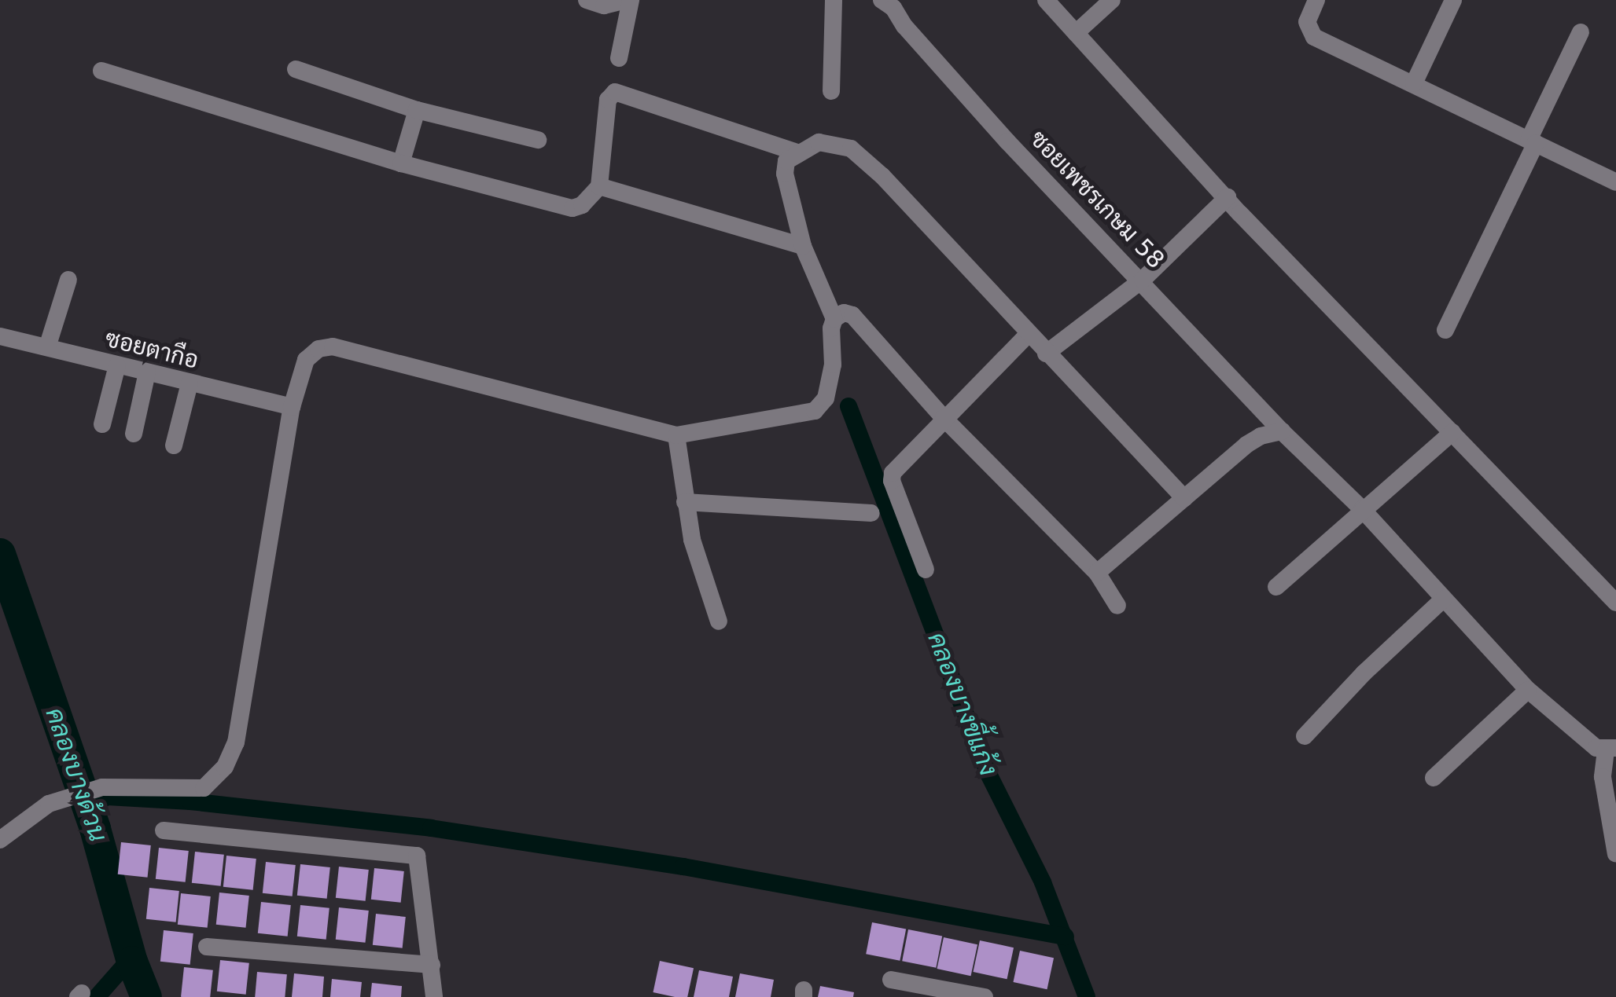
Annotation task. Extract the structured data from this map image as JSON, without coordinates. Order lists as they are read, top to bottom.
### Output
{
  "streets": {
    "street": ["ซอยเพชรเกษม 58", "ซอยตากือ"]
  },
  "water": ["คลองบางขี้แก้ง", "คลองบางด้วน"]
}
